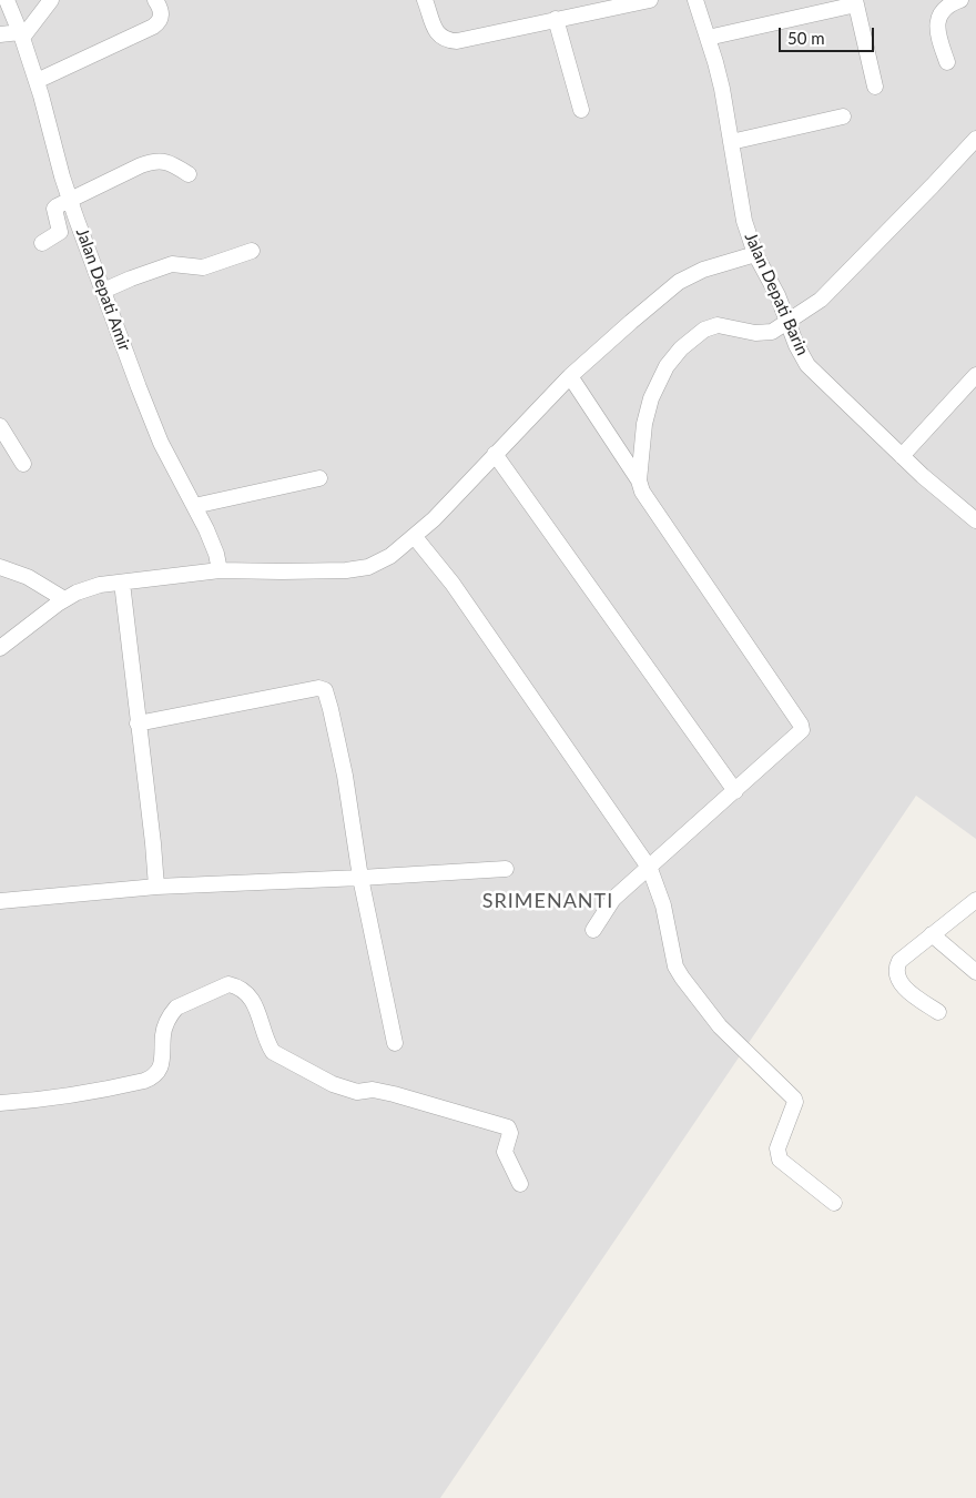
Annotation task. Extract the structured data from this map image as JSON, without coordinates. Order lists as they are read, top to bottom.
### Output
{
  "streets": {
    "street": ["Jalan Depati Amir", "Jalan Depati Barin"]
  },
  "districts": ["SRIMENANTI"],
  "scale_bar": "50 m"
}
